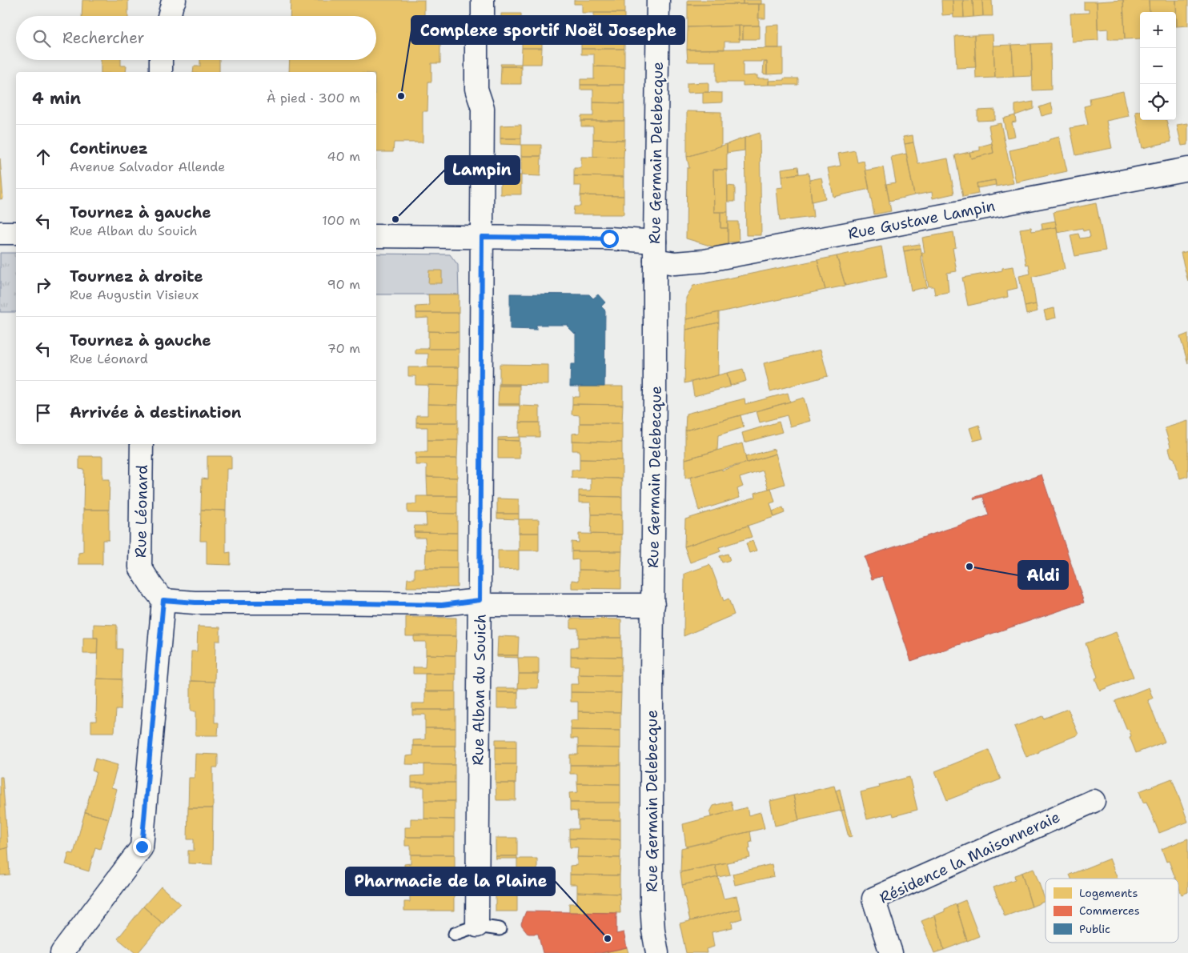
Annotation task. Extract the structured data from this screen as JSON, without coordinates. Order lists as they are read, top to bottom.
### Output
{
  "streets": {
    "street": [
      "Rue Germain Delebecque",
      "Rue Gustave Lampin",
      "Rue Léonard",
      "Rue Alban du Souich",
      "Résidence la Maisonneraie"
    ]
  },
  "crossings": [
    ["Rue Germain Delebecque", "Rue Gustave Lampin"],
    ["Rue Gustave Lampin", "Rue Alban du Souich"]
  ],
  "places": [
    "Complexe sportif Noël Josephe",
    "Lampin",
    "Aldi",
    "Pharmacie de la Plaine"
  ],
  "legend": ["Logements", "Commerces", "Public"],
  "page": {
    "map_buttons": ["+", "−"],
    "search": "Rechercher",
    "heading": ["4 min", "À pied · 300 m"],
    "list": [
      ["Continuez", "Avenue Salvador Allende", "40 m"],
      ["Tournez à gauche", "Rue Alban du Souich", "100 m"],
      ["Tournez à droite", "Rue Augustin Visieux", "90 m"],
      ["Tournez à gauche", "Rue Léonard", "70 m"],
      "Arrivée à destination"
    ]
  }
}
